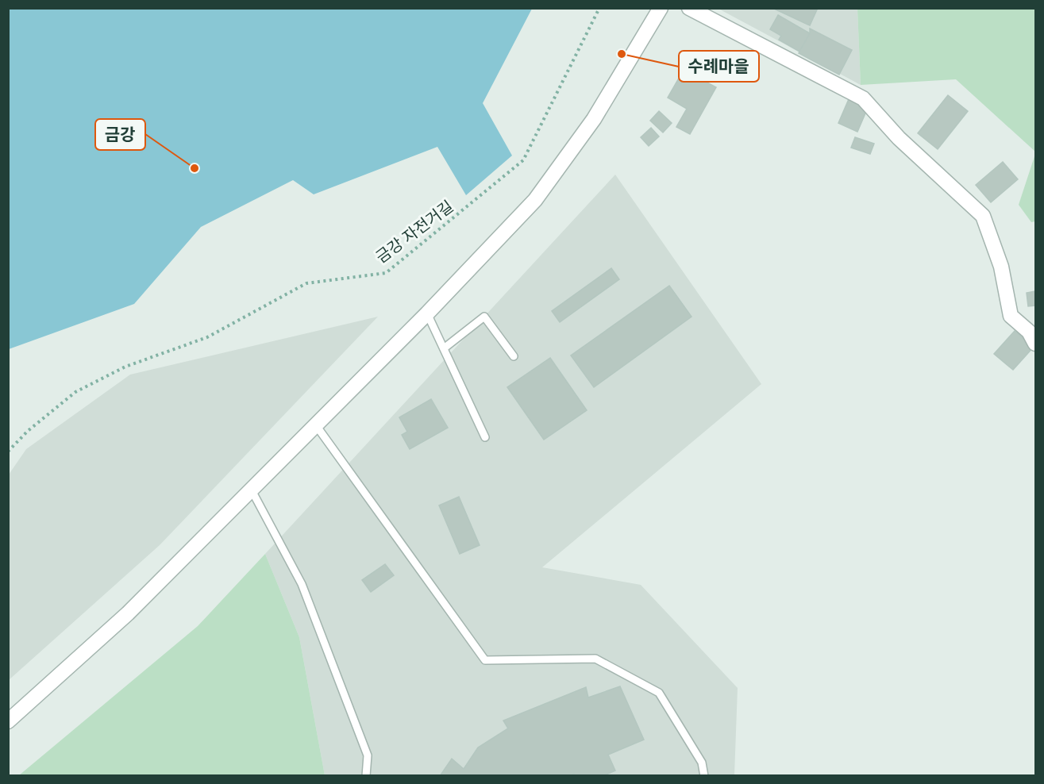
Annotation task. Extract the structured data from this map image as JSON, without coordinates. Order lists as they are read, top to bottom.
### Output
{
  "streets": {
    "path": ["금강 자전거길"]
  },
  "places": ["수례마을", "금강"]
}
